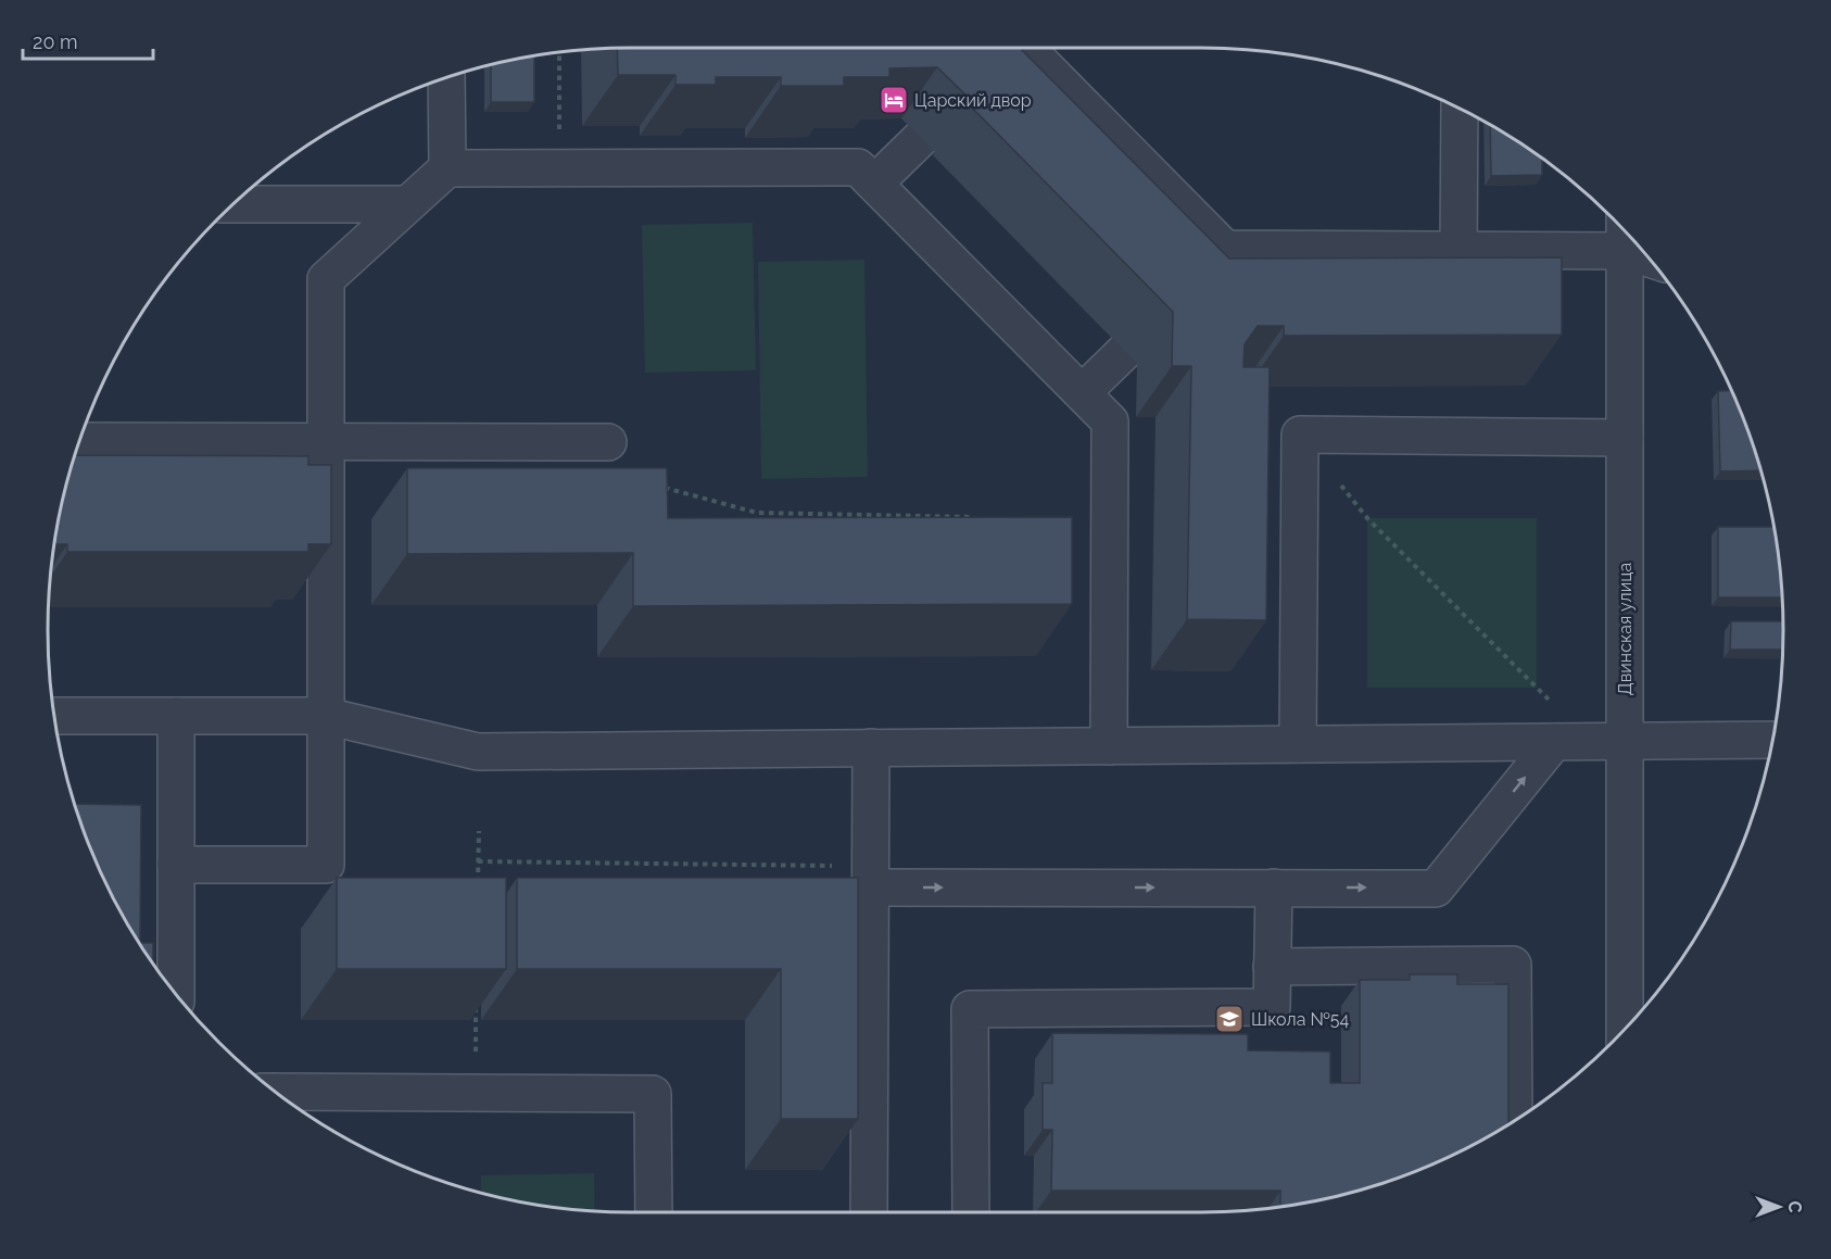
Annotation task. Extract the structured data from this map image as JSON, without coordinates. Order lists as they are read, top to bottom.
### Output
{
  "streets": {
    "street": ["Двинская улица"]
  },
  "places": {
    "hotel": ["Царский двор"],
    "school or university": ["Школа №54"]
  },
  "scale_bar": "20 m",
  "north": "right"
}
